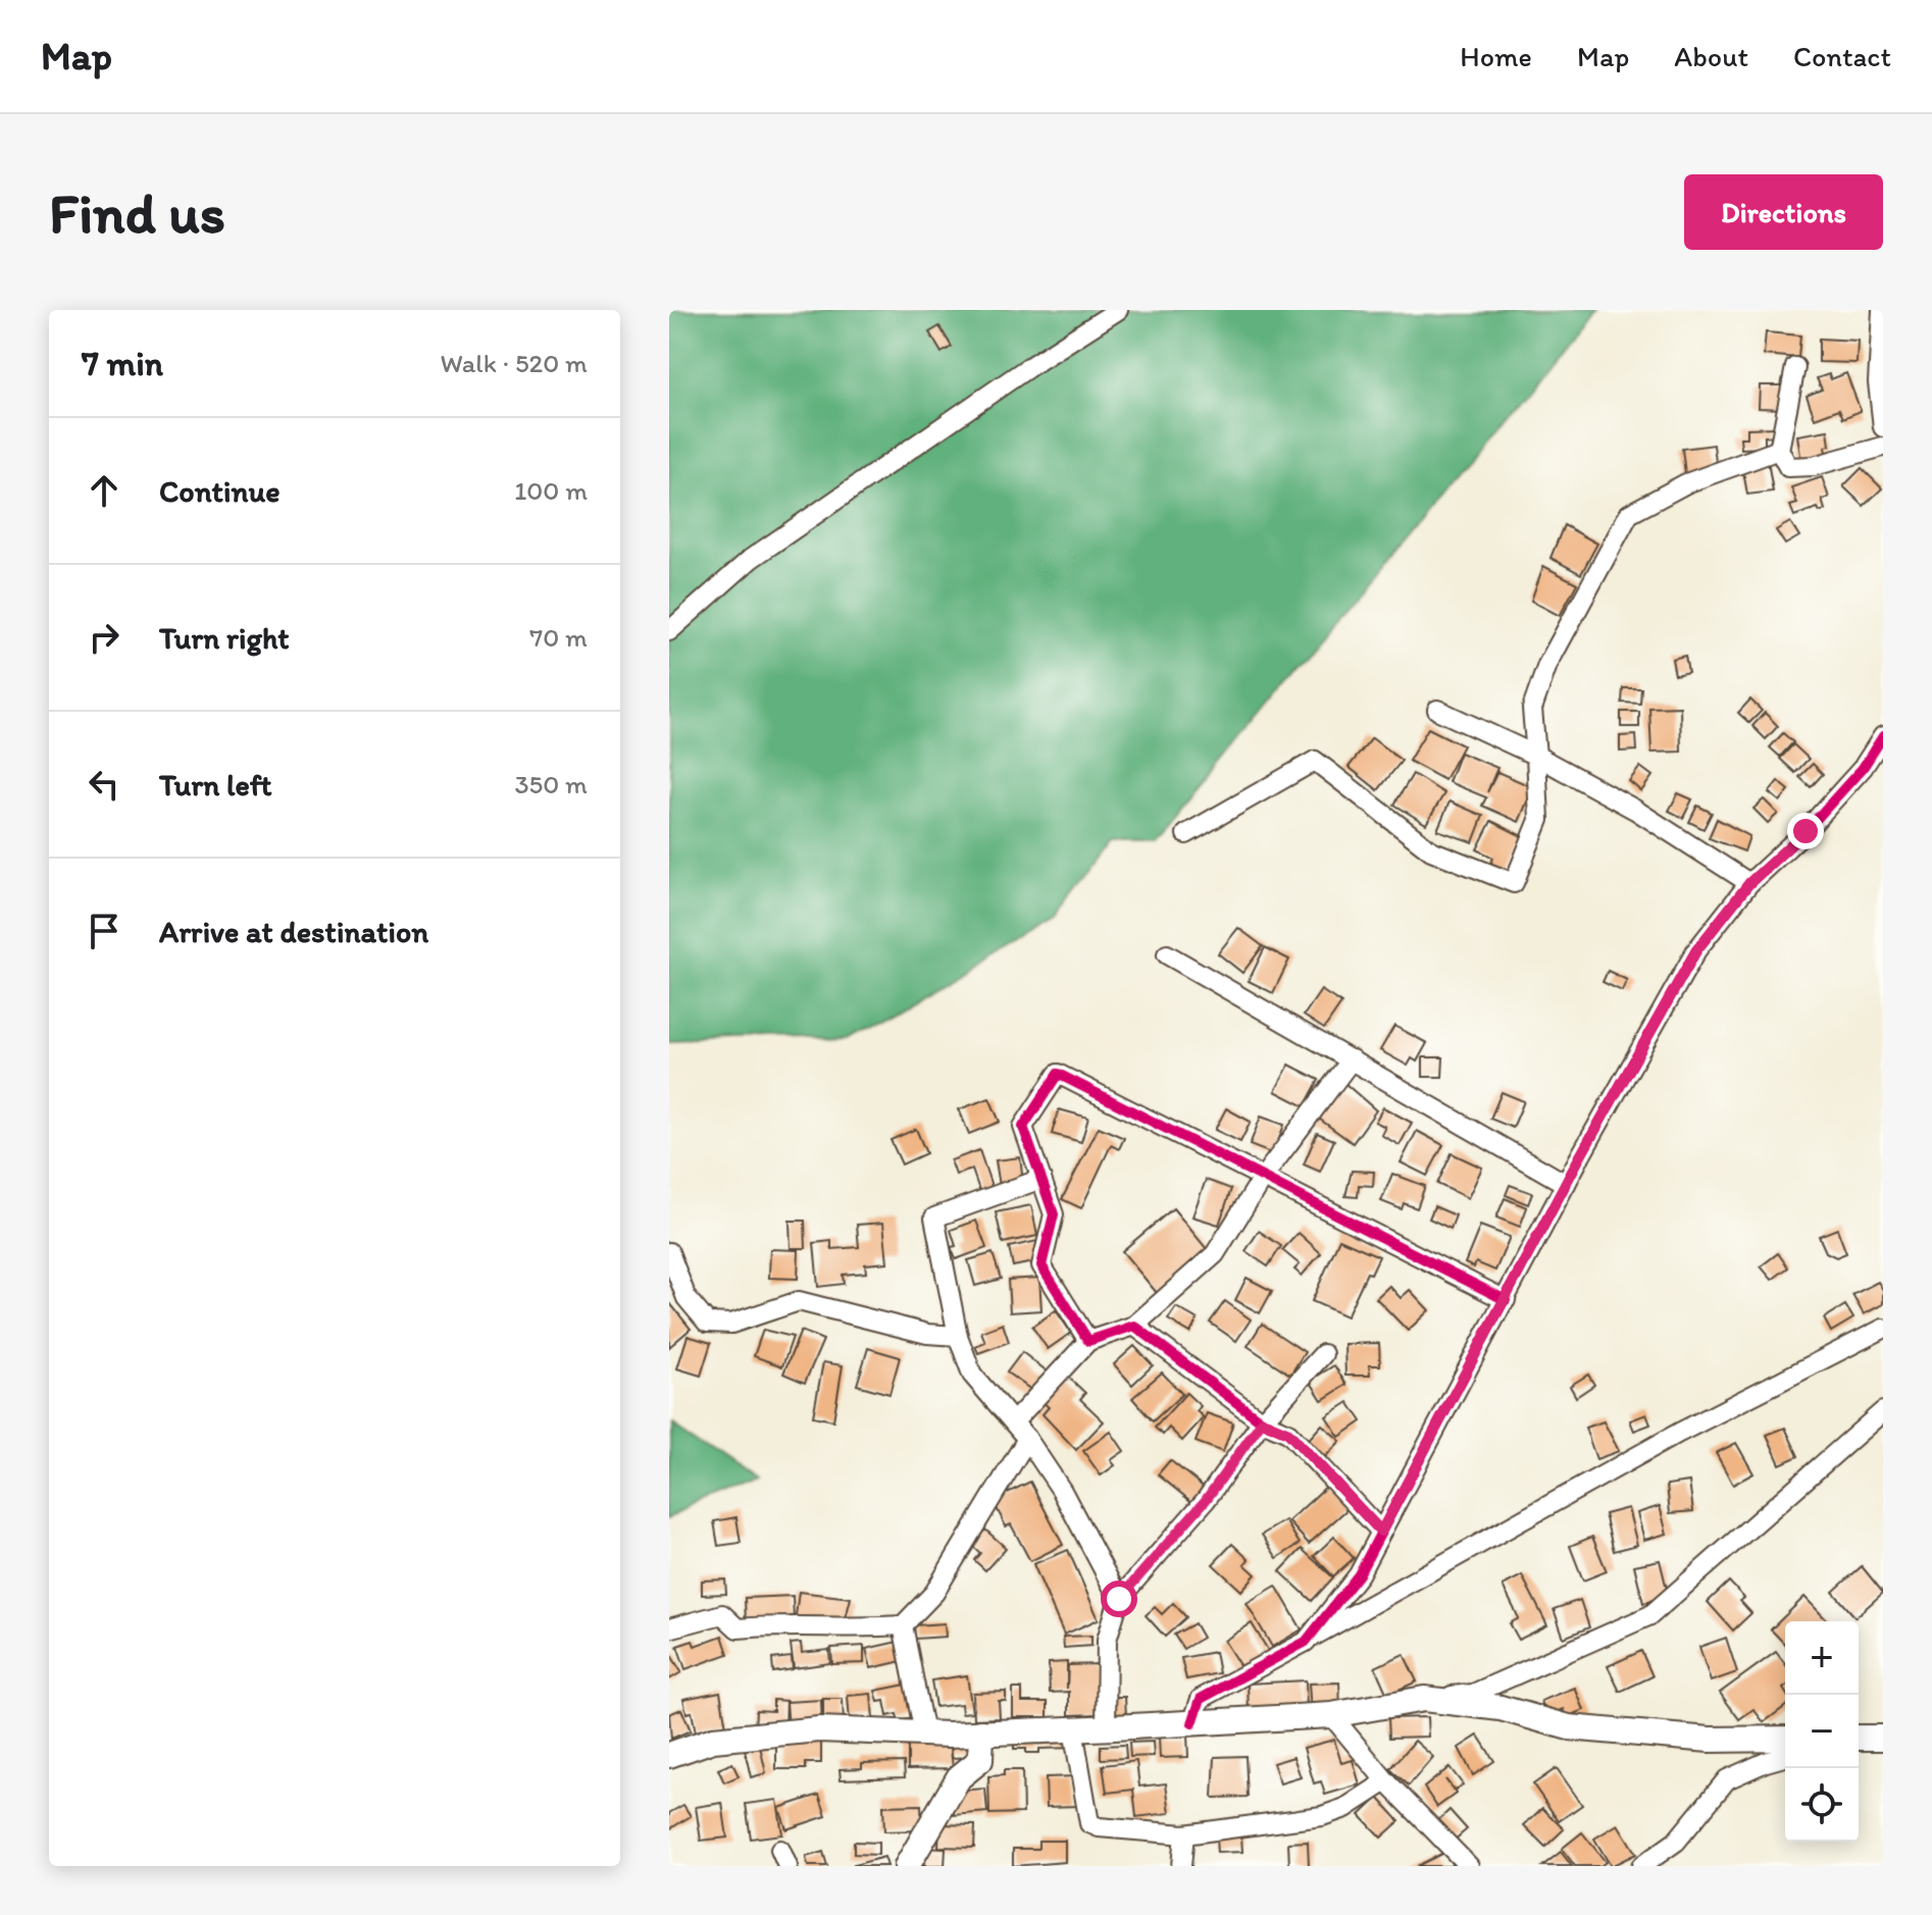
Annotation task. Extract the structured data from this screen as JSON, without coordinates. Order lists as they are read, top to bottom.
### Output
{
  "page": {
    "header": "Map",
    "nav": [
      "Home",
      "Map",
      "About",
      "Contact"
    ],
    "buttons": "Directions",
    "title": "Find us",
    "heading": ["7 min", "Walk · 520 m"],
    "list": [
      ["Continue", "100 m"],
      ["Turn right", "70 m"],
      ["Turn left", "350 m"],
      "Arrive at destination"
    ],
    "map_buttons": ["+", "−"]
  }
}
